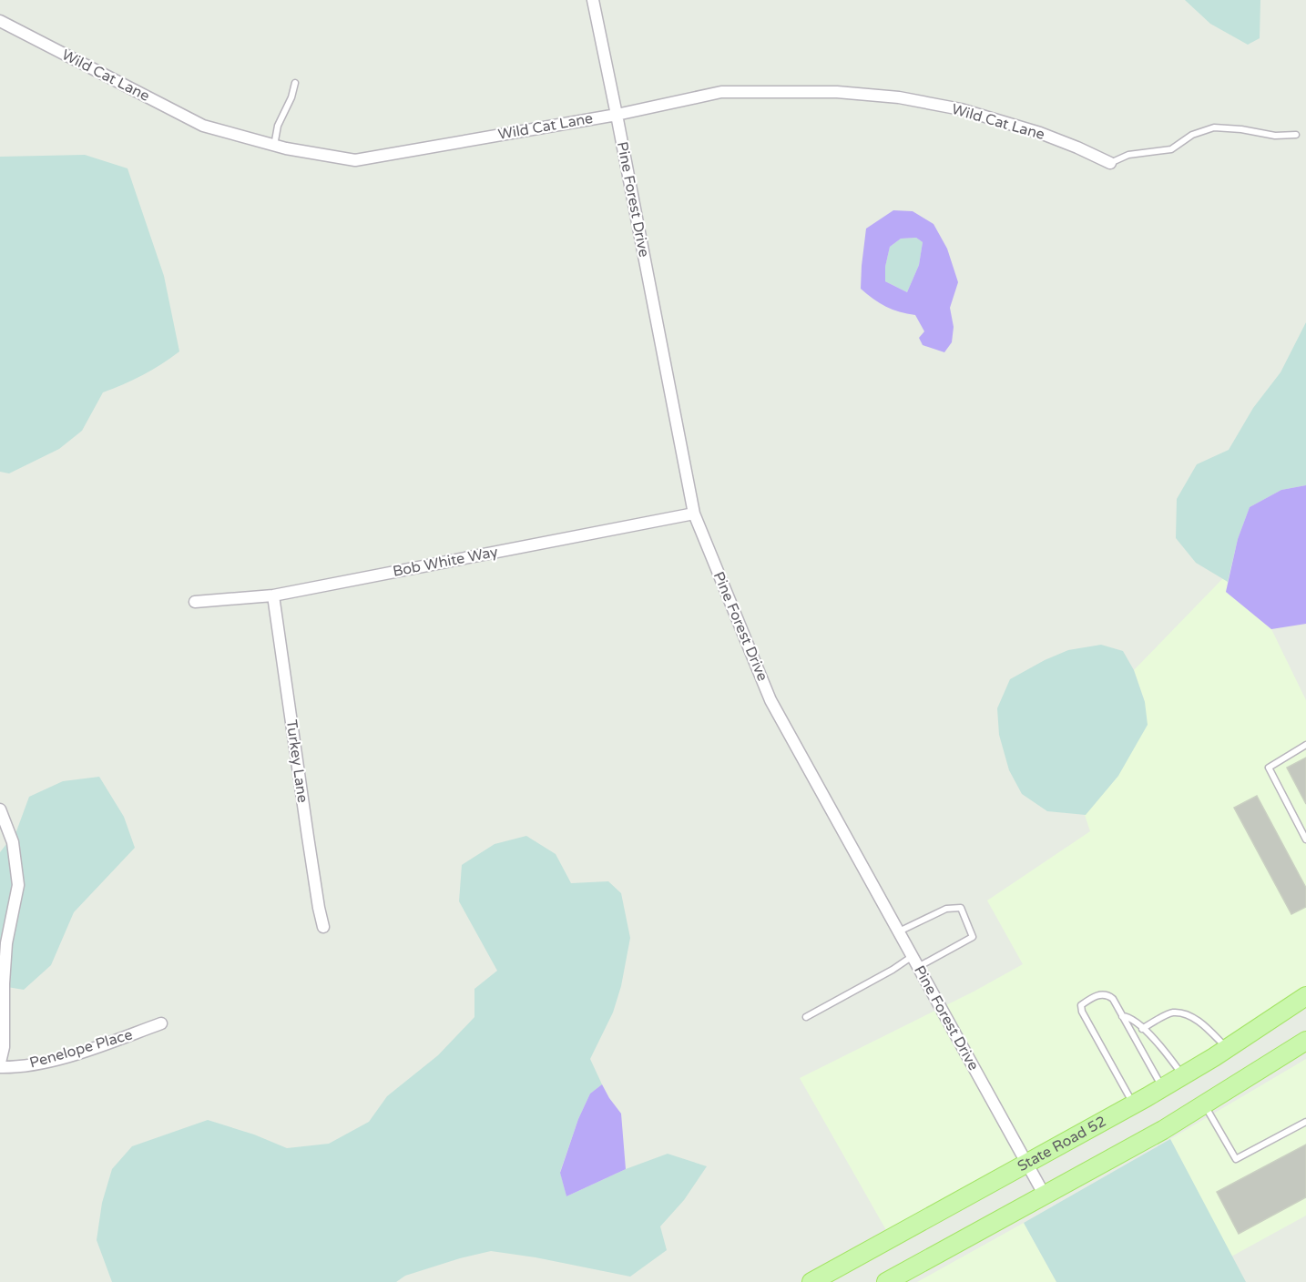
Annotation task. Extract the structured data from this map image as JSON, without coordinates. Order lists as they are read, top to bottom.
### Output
{
  "streets": {
    "main road": ["State Road 52"],
    "street": [
      "Wild Cat Lane",
      "Pine Forest Drive",
      "Bob White Way",
      "Turkey Lane",
      "Penelope Place"
    ]
  },
  "crossings": [
    ["Wild Cat Lane", "Pine Forest Drive"],
    ["Pine Forest Drive", "Bob White Way"],
    ["Pine Forest Drive", "State Road 52"],
    ["Bob White Way", "Turkey Lane"]
  ]
}
